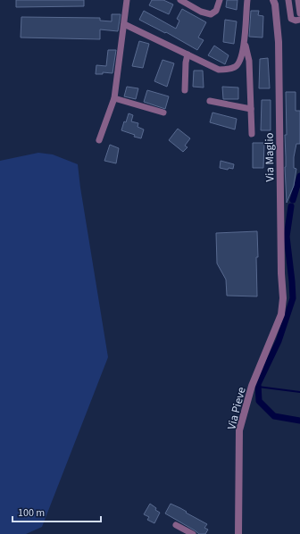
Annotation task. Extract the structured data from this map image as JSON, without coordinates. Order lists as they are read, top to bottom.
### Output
{
  "streets": {
    "street": ["Via Maglio", "Via Pieve"]
  },
  "crossings": [
    ["Via Maglio", "Via Pieve"]
  ],
  "scale_bar": "100 m"
}
